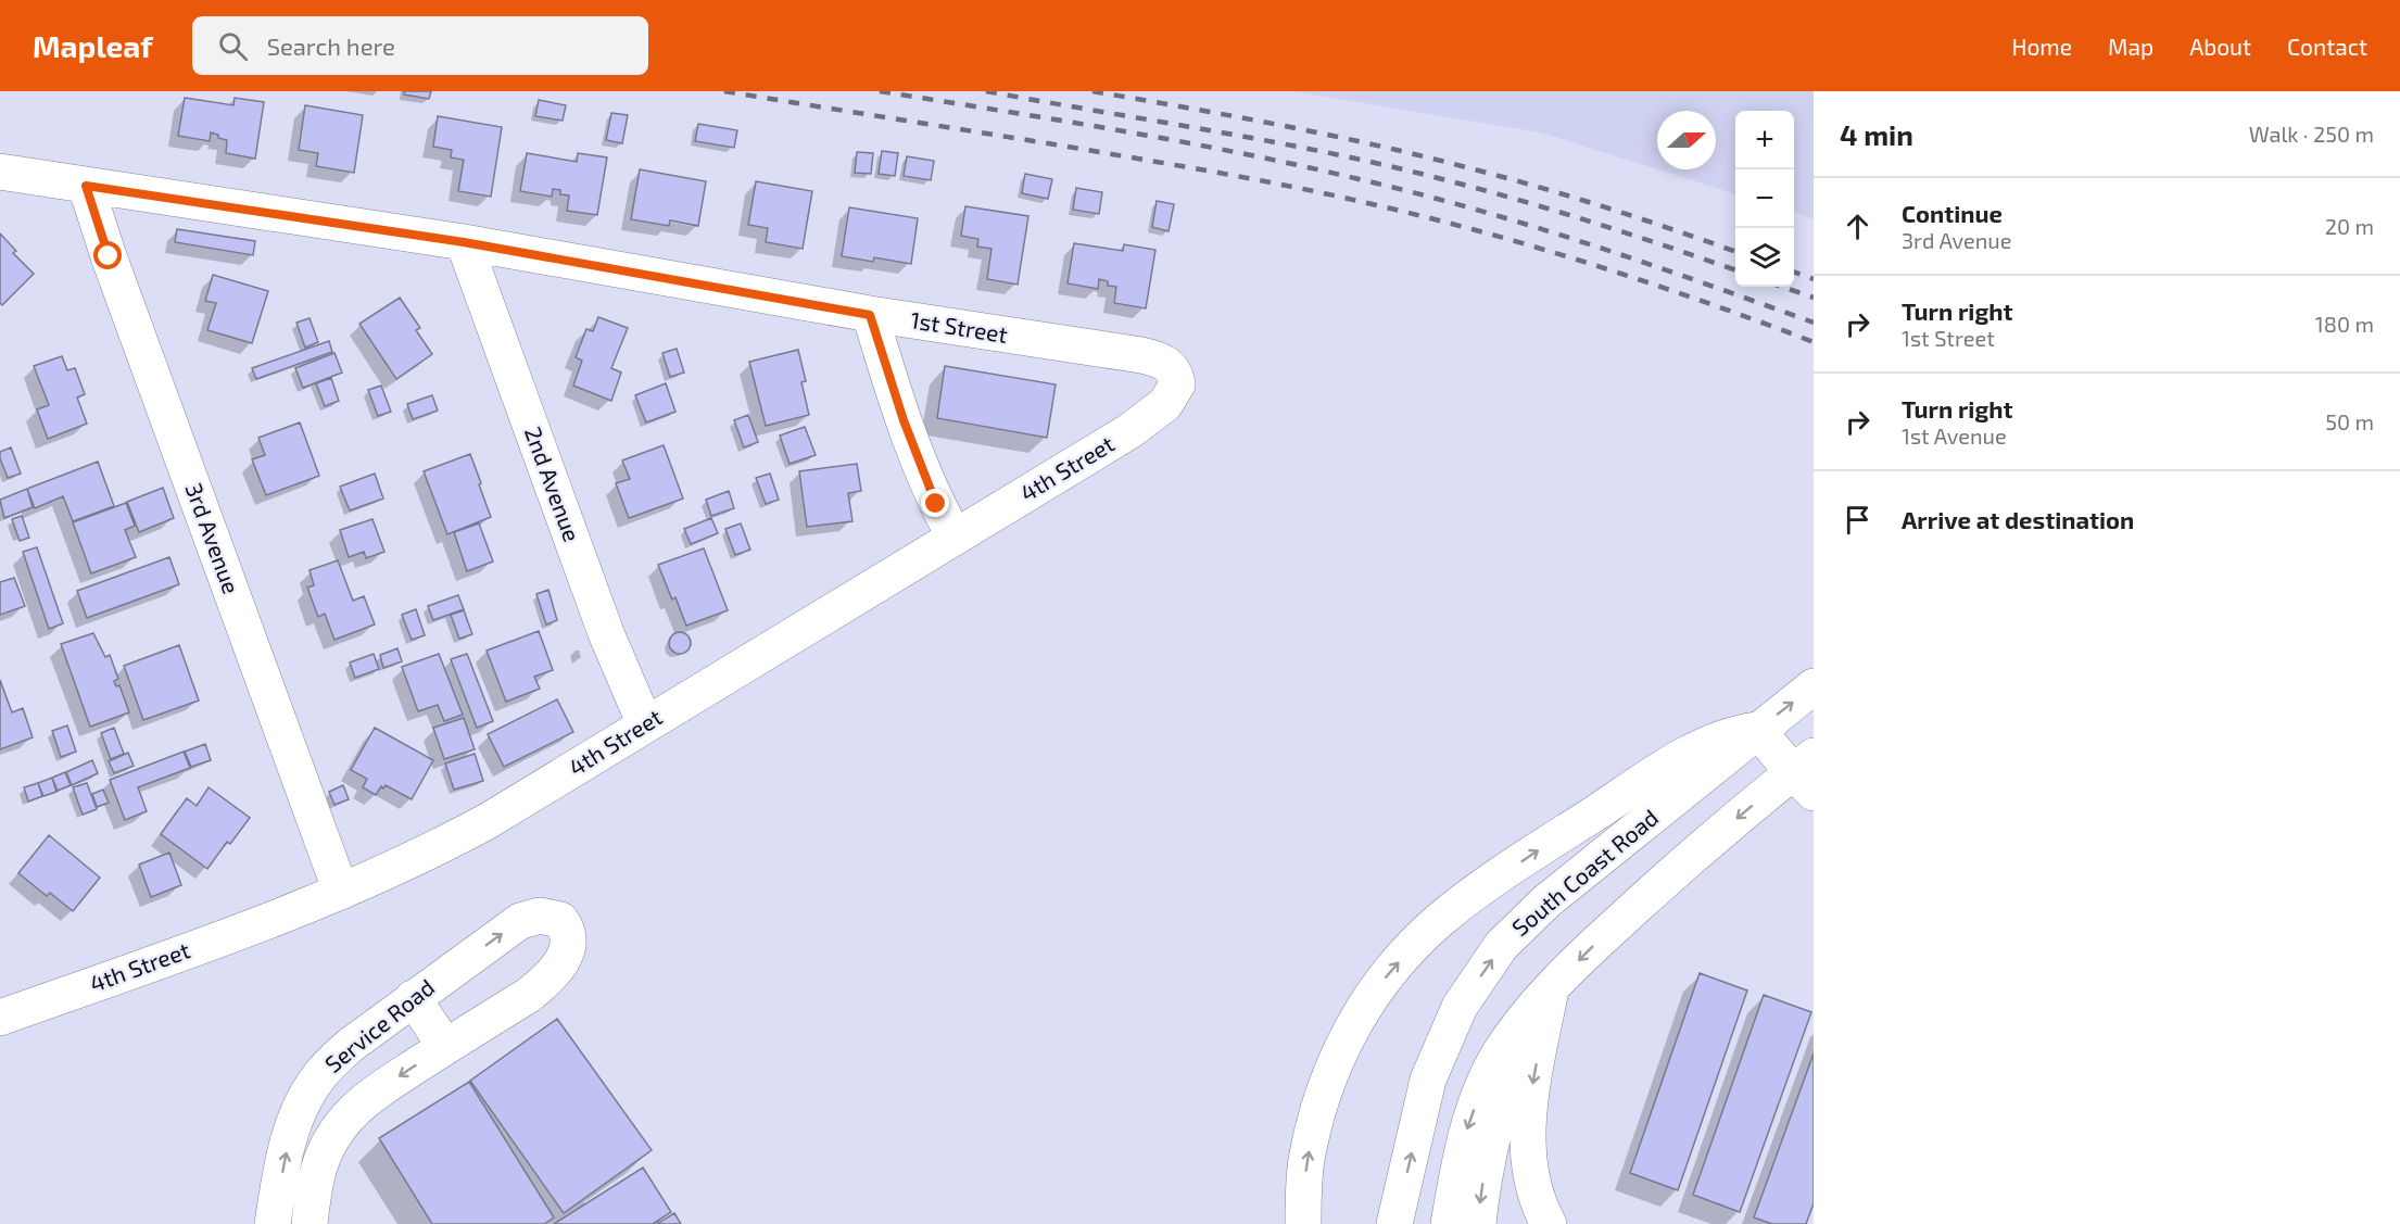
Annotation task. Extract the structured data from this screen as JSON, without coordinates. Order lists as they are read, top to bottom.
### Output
{
  "streets": {
    "main road": [
      "1st Street",
      "4th Street",
      "2nd Avenue",
      "3rd Avenue",
      "South Coast Road",
      "Service Road"
    ]
  },
  "crossings": [
    ["1st Street", "4th Street"],
    ["1st Street", "2nd Avenue"],
    ["1st Street", "3rd Avenue"],
    ["4th Street", "2nd Avenue"],
    ["4th Street", "3rd Avenue"]
  ],
  "north": "right",
  "page": {
    "header": "Mapleaf",
    "search": "Search here",
    "nav": [
      "Home",
      "Map",
      "About",
      "Contact"
    ],
    "heading": ["4 min", "Walk · 250 m"],
    "map_buttons": ["+", "−"],
    "list": [
      ["Continue", "3rd Avenue", "20 m"],
      ["Turn right", "1st Street", "180 m"],
      ["Turn right", "1st Avenue", "50 m"],
      "Arrive at destination"
    ]
  }
}
